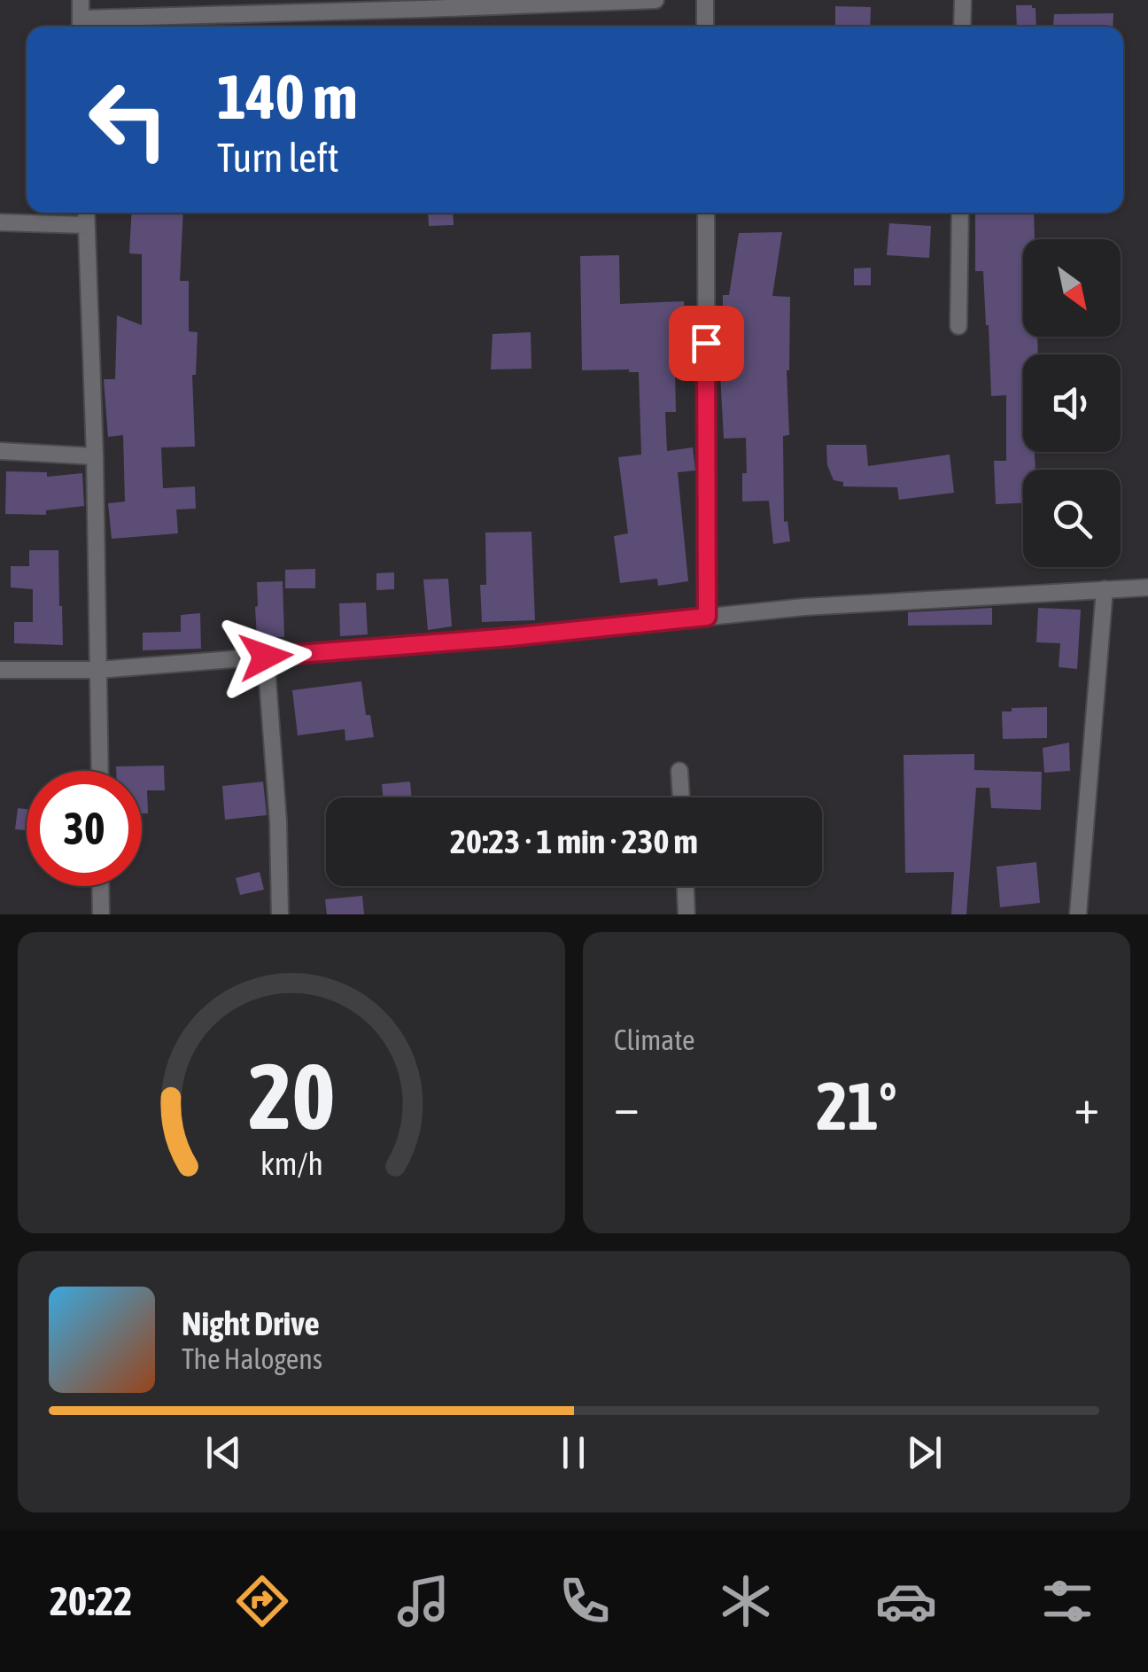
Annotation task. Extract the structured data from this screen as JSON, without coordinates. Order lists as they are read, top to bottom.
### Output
{
  "north": "bottom right",
  "page": {
    "turn": ["140 m", "Turn left"],
    "limit": "30",
    "trip": "20:23 · 1 min · 230 m",
    "tile": "Climate",
    "heat": ["−", "21°", "+"],
    "song": ["Night Drive", "The Halogens"],
    "tabs": "20:22",
    "gauge": ["20", "km/h"]
  }
}
